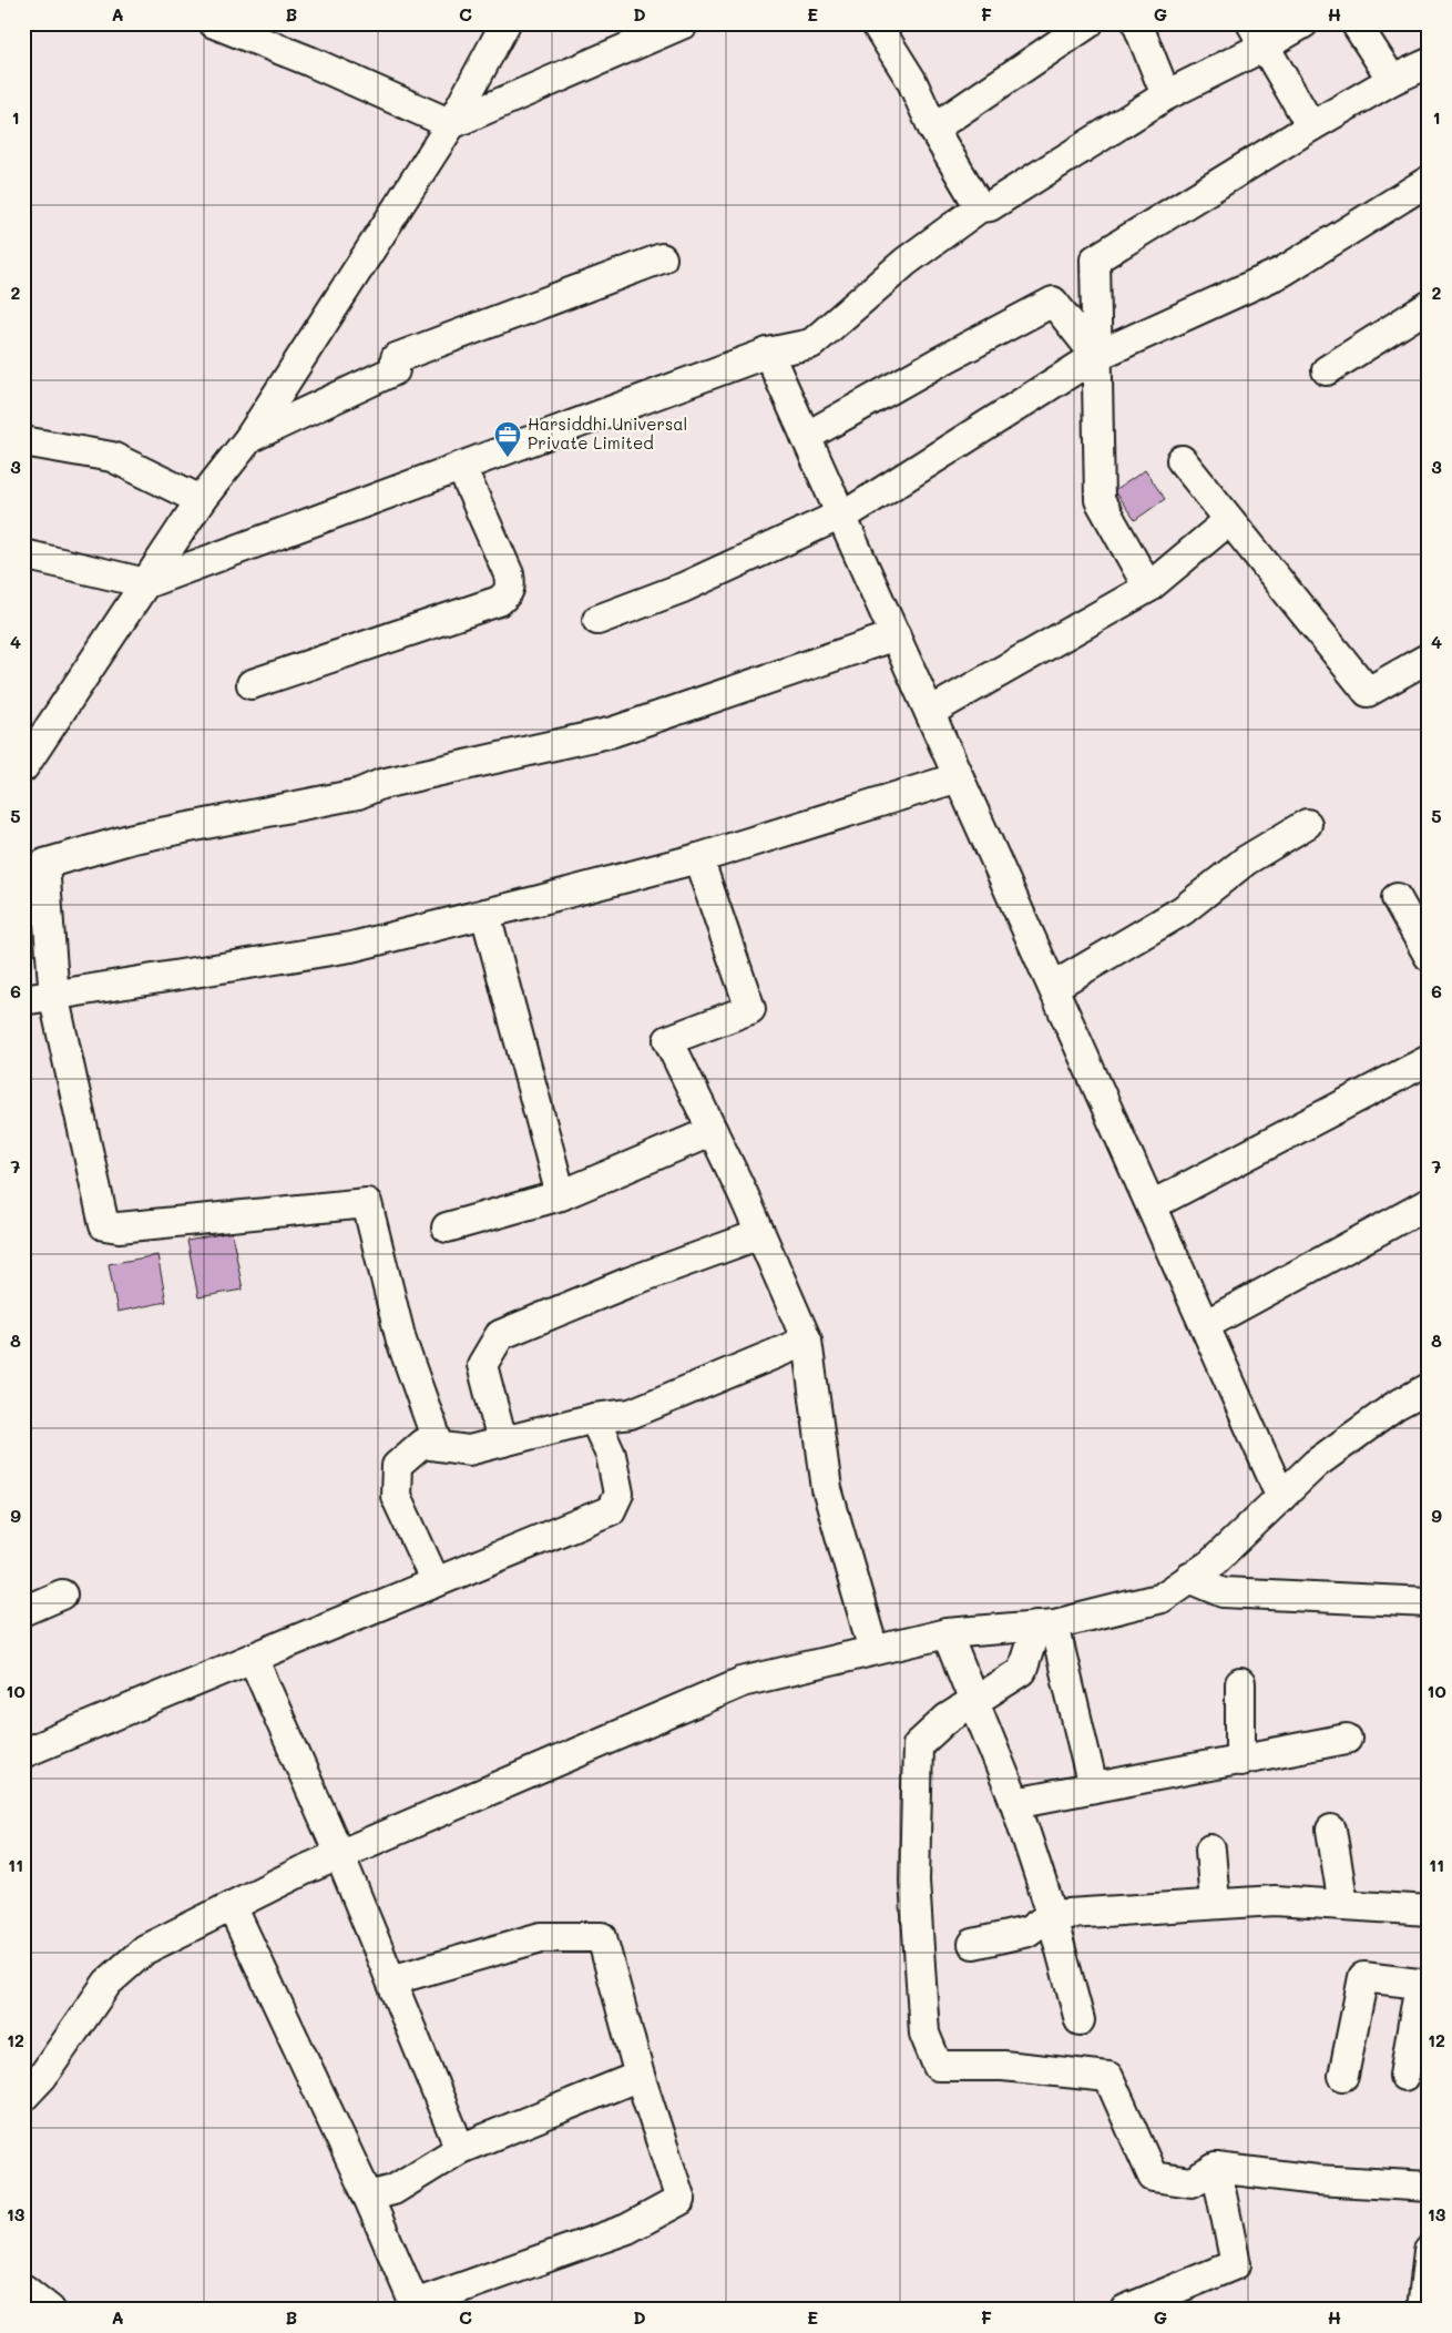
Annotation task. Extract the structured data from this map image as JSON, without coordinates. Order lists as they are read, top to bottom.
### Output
{
  "places": {
    "office": ["Harsiddhi Universal Private Limited"]
  },
  "grid": {
    "columns": [
      "A",
      "B",
      "C",
      "D",
      "E",
      "F",
      "G",
      "H"
    ],
    "rows": [
      "1",
      "2",
      "3",
      "4",
      "5",
      "6",
      "7",
      "8",
      "9",
      "10",
      "11",
      "12",
      "13"
    ]
  }
}
